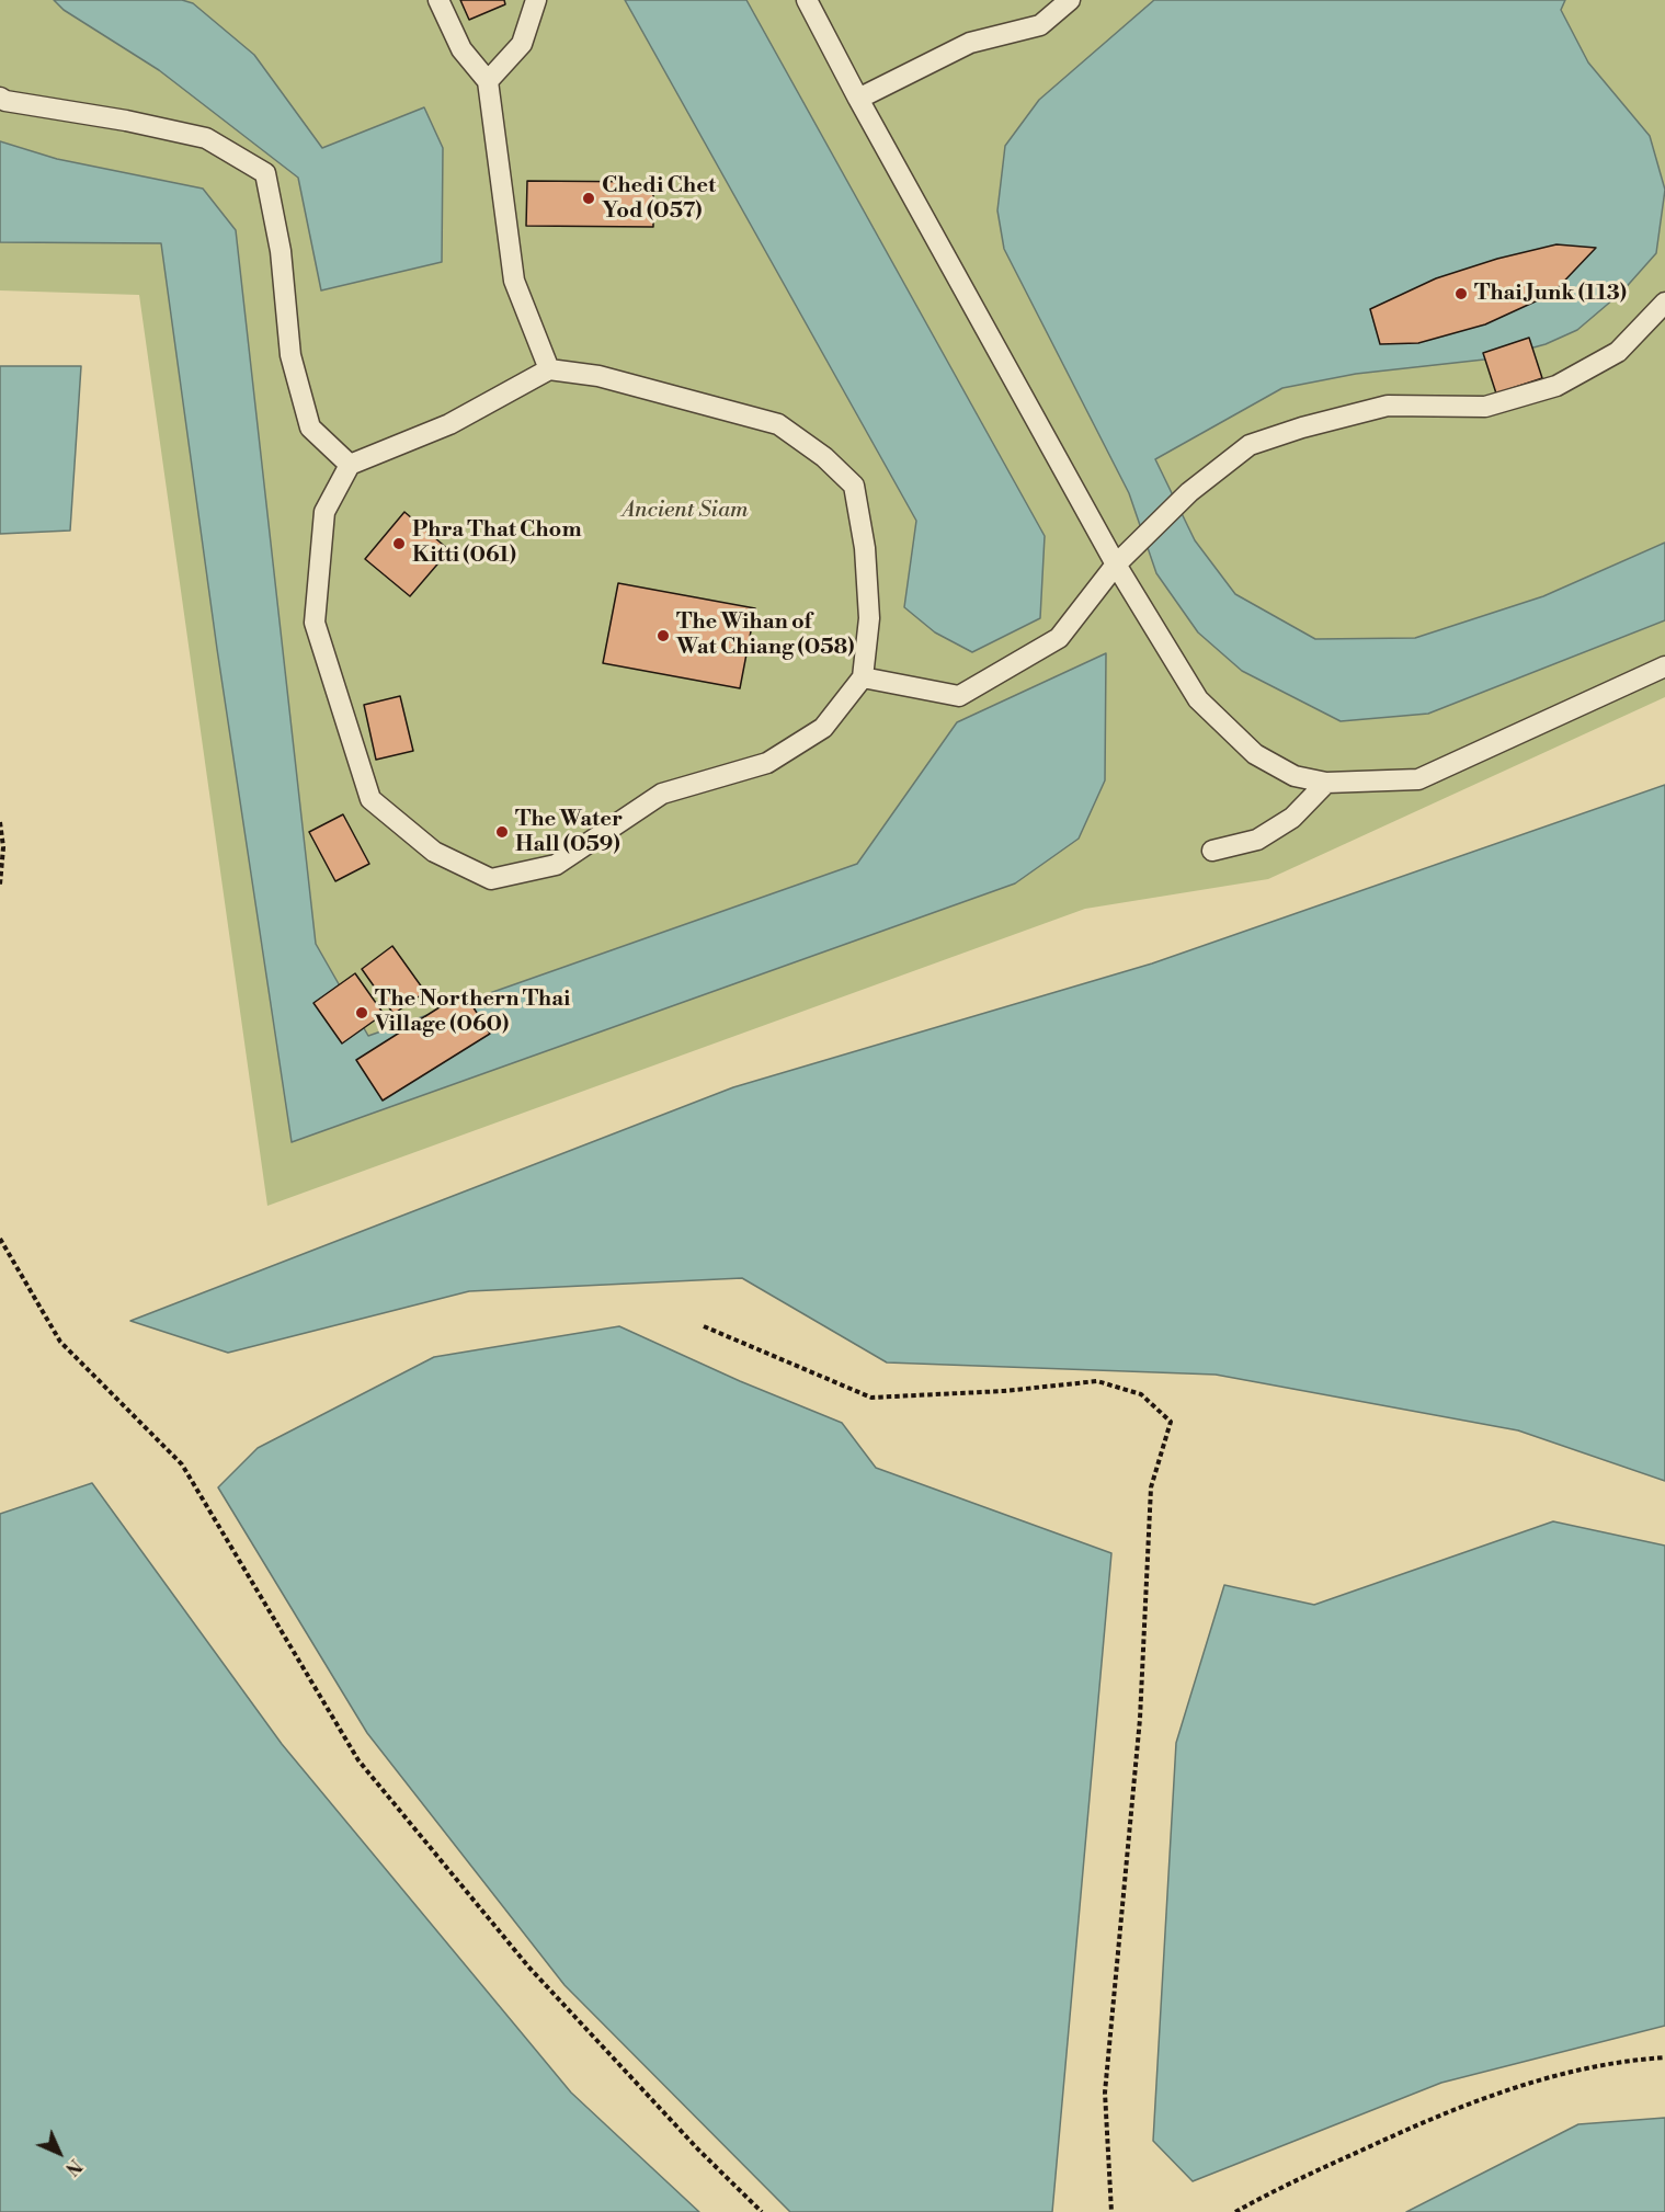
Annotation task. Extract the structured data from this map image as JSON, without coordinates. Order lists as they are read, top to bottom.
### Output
{
  "parks": ["Ancient Siam"],
  "places": [
    "Chedi Chet Yod (057)",
    "Thai Junk (113)",
    "Phra That Chom Kitti (061)",
    "The Wihan of Wat Chiang (058)",
    "The Water Hall (059)",
    "The Northern Thai Village (060)"
  ],
  "north": "bottom right"
}
